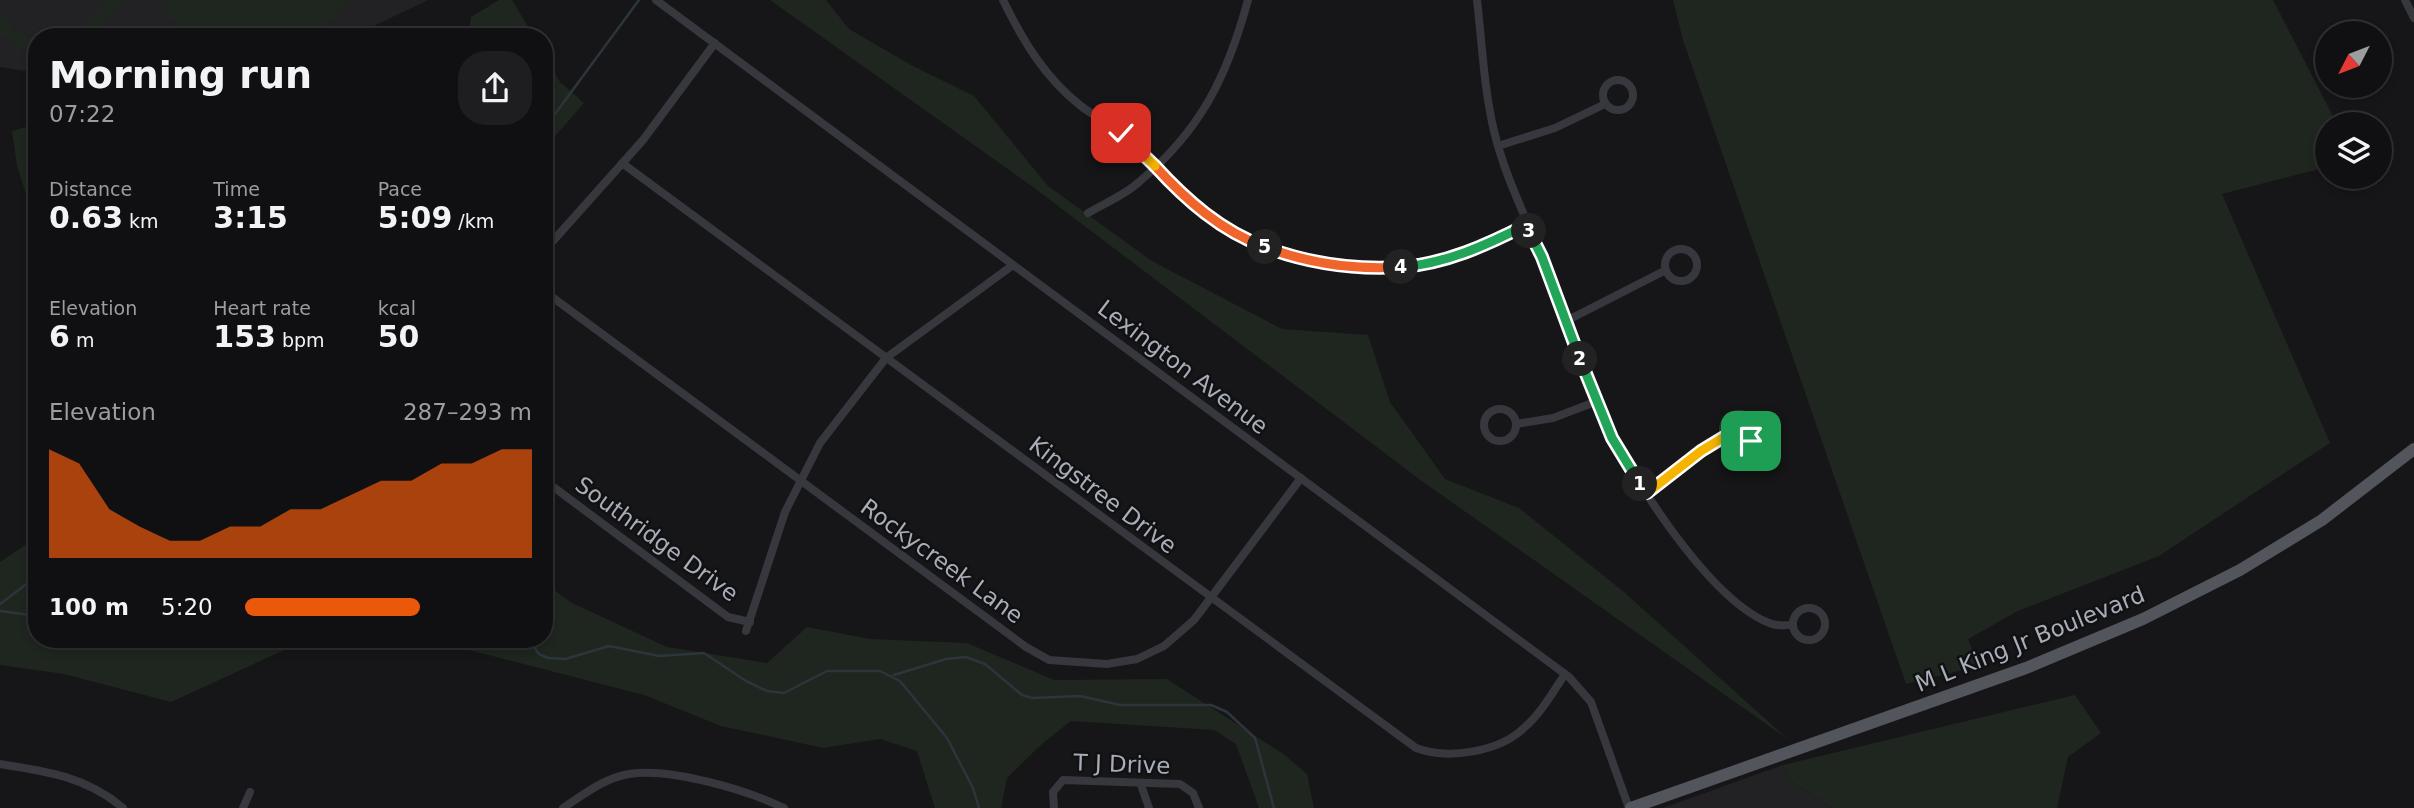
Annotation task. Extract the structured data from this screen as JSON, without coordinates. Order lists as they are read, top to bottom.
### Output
{
  "streets": {
    "main road": ["M L King Jr Boulevard"],
    "street": [
      "Lexington Avenue",
      "Kingstree Drive",
      "Southridge Drive",
      "Rockycreek Lane",
      "T J Drive"
    ]
  },
  "crossings": [
    ["Lexington Avenue", "Kingstree Drive"],
    ["Lexington Avenue", "Rockycreek Lane"],
    ["Lexington Avenue", "M L King Jr Boulevard"],
    ["Kingstree Drive", "Rockycreek Lane"]
  ],
  "north": "bottom left",
  "page": {
    "heading": ["Morning run", "07:22"],
    "stats": [
      ["Distance", "0.63 km"],
      ["Time", "3:15"],
      ["Pace", "5:09 /km"],
      ["Elevation", "6 m"],
      ["Heart rate", "153 bpm"],
      ["kcal", "50"]
    ],
    "pins": [
      "3",
      "5",
      "4",
      "2",
      "1"
    ],
    "chart": ["Elevation", "287–293 m"],
    "list": [
      {
        "name": "100 m",
        "note": "5:20"
      }
    ]
  }
}
